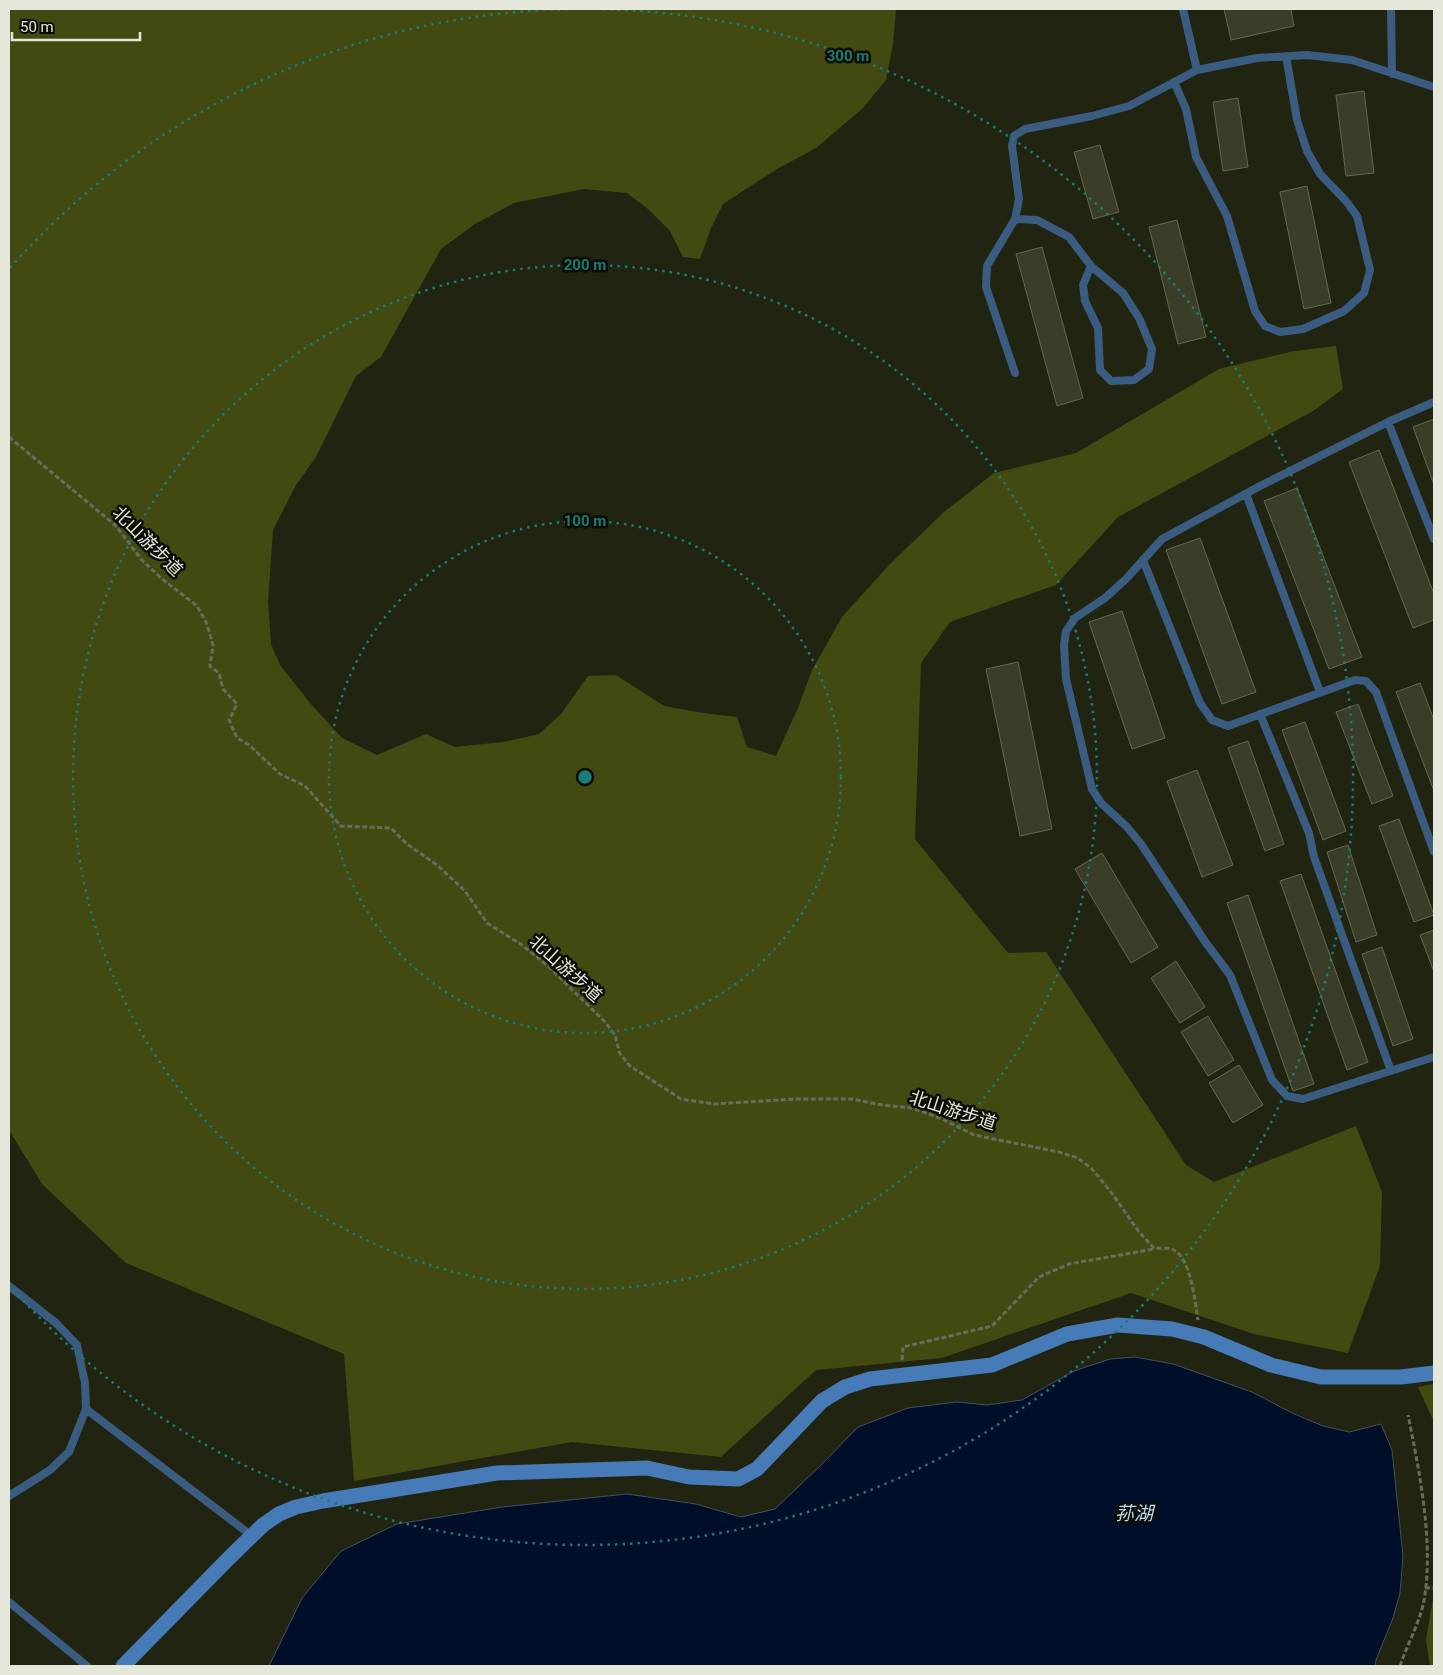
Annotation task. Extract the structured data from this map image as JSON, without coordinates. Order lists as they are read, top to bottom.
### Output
{
  "streets": {
    "path": ["北山游步道"]
  },
  "water": ["荪湖"],
  "scale_bar": "50 m",
  "rings": ["300 m", "200 m", "100 m"]
}
